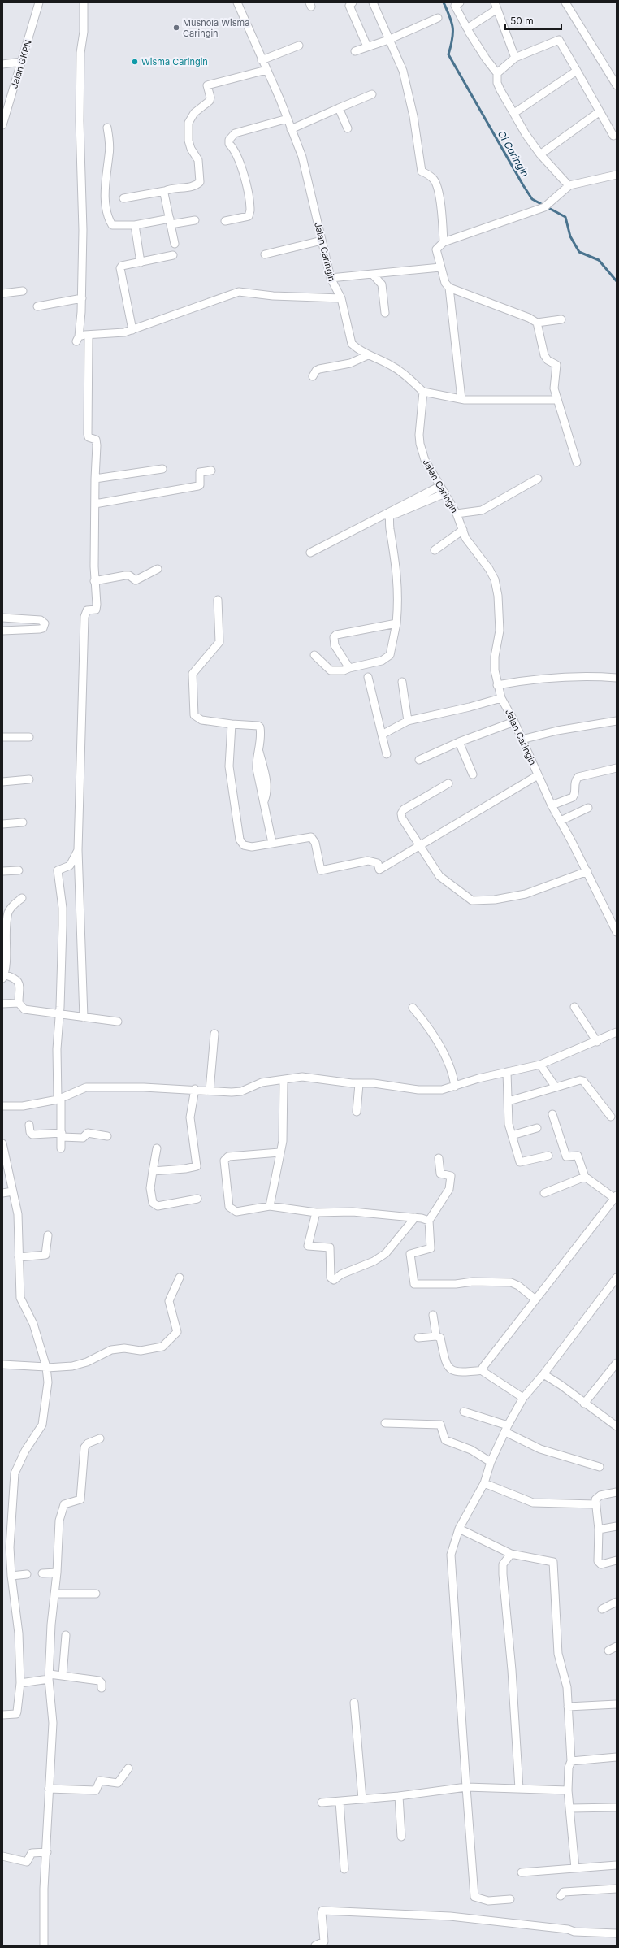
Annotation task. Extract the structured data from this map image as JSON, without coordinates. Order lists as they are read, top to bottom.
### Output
{
  "streets": {
    "street": ["Jalan GKPN", "Jalan Caringin"]
  },
  "water": ["Ci Caringin"],
  "places": ["Mushola Wisma Caringin", "Wisma Caringin"],
  "scale_bar": "50 m"
}
